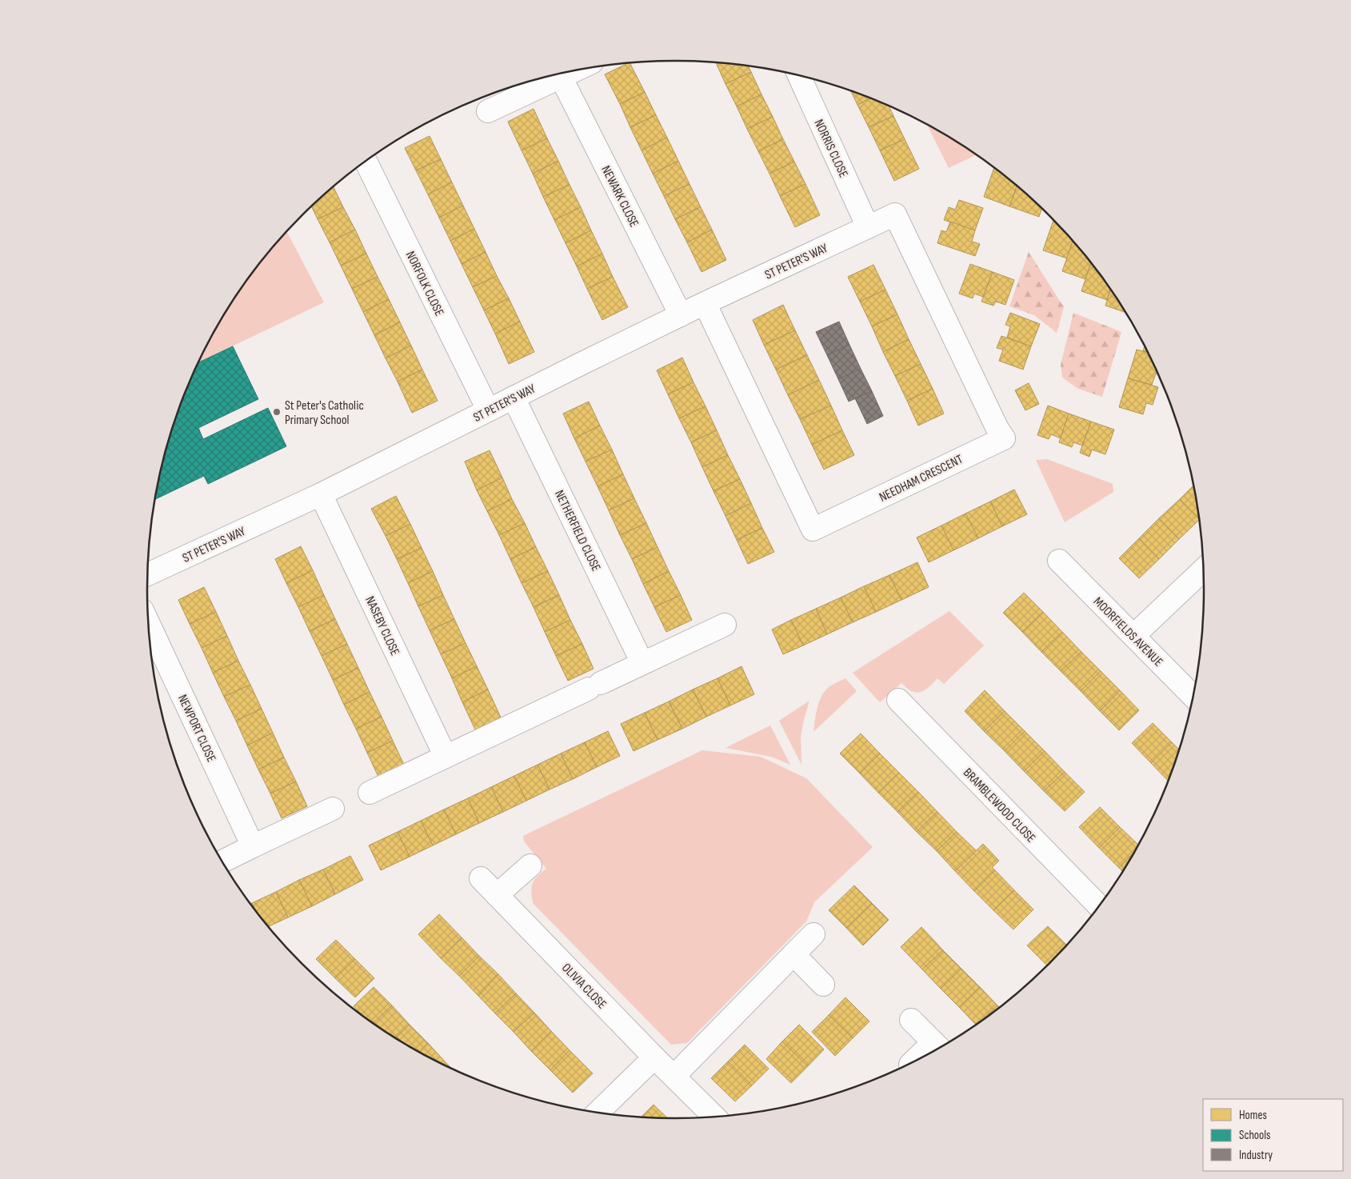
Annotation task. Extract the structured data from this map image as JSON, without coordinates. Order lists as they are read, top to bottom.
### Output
{
  "streets": {
    "street": [
      "NORRIS CLOSE",
      "NEWARK CLOSE",
      "ST PETER'S WAY",
      "NORFOLK CLOSE",
      "NEEDHAM CRESCENT",
      "NETHERFIELD CLOSE",
      "NASEBY CLOSE",
      "MOORFIELDS AVENUE",
      "NEWPORT CLOSE",
      "BRAMBLEWOOD CLOSE",
      "OLIVIA CLOSE"
    ]
  },
  "crossings": [
    ["NORRIS CLOSE", "ST PETER'S WAY"],
    ["NORRIS CLOSE", "NEEDHAM CRESCENT"],
    ["NEWARK CLOSE", "ST PETER'S WAY"],
    ["ST PETER'S WAY", "NORFOLK CLOSE"],
    ["ST PETER'S WAY", "NEEDHAM CRESCENT"],
    ["ST PETER'S WAY", "NETHERFIELD CLOSE"],
    ["ST PETER'S WAY", "NASEBY CLOSE"]
  ],
  "places": ["St Peter's Catholic Primary School"],
  "legend": ["Homes", "Schools", "Industry"]
}
